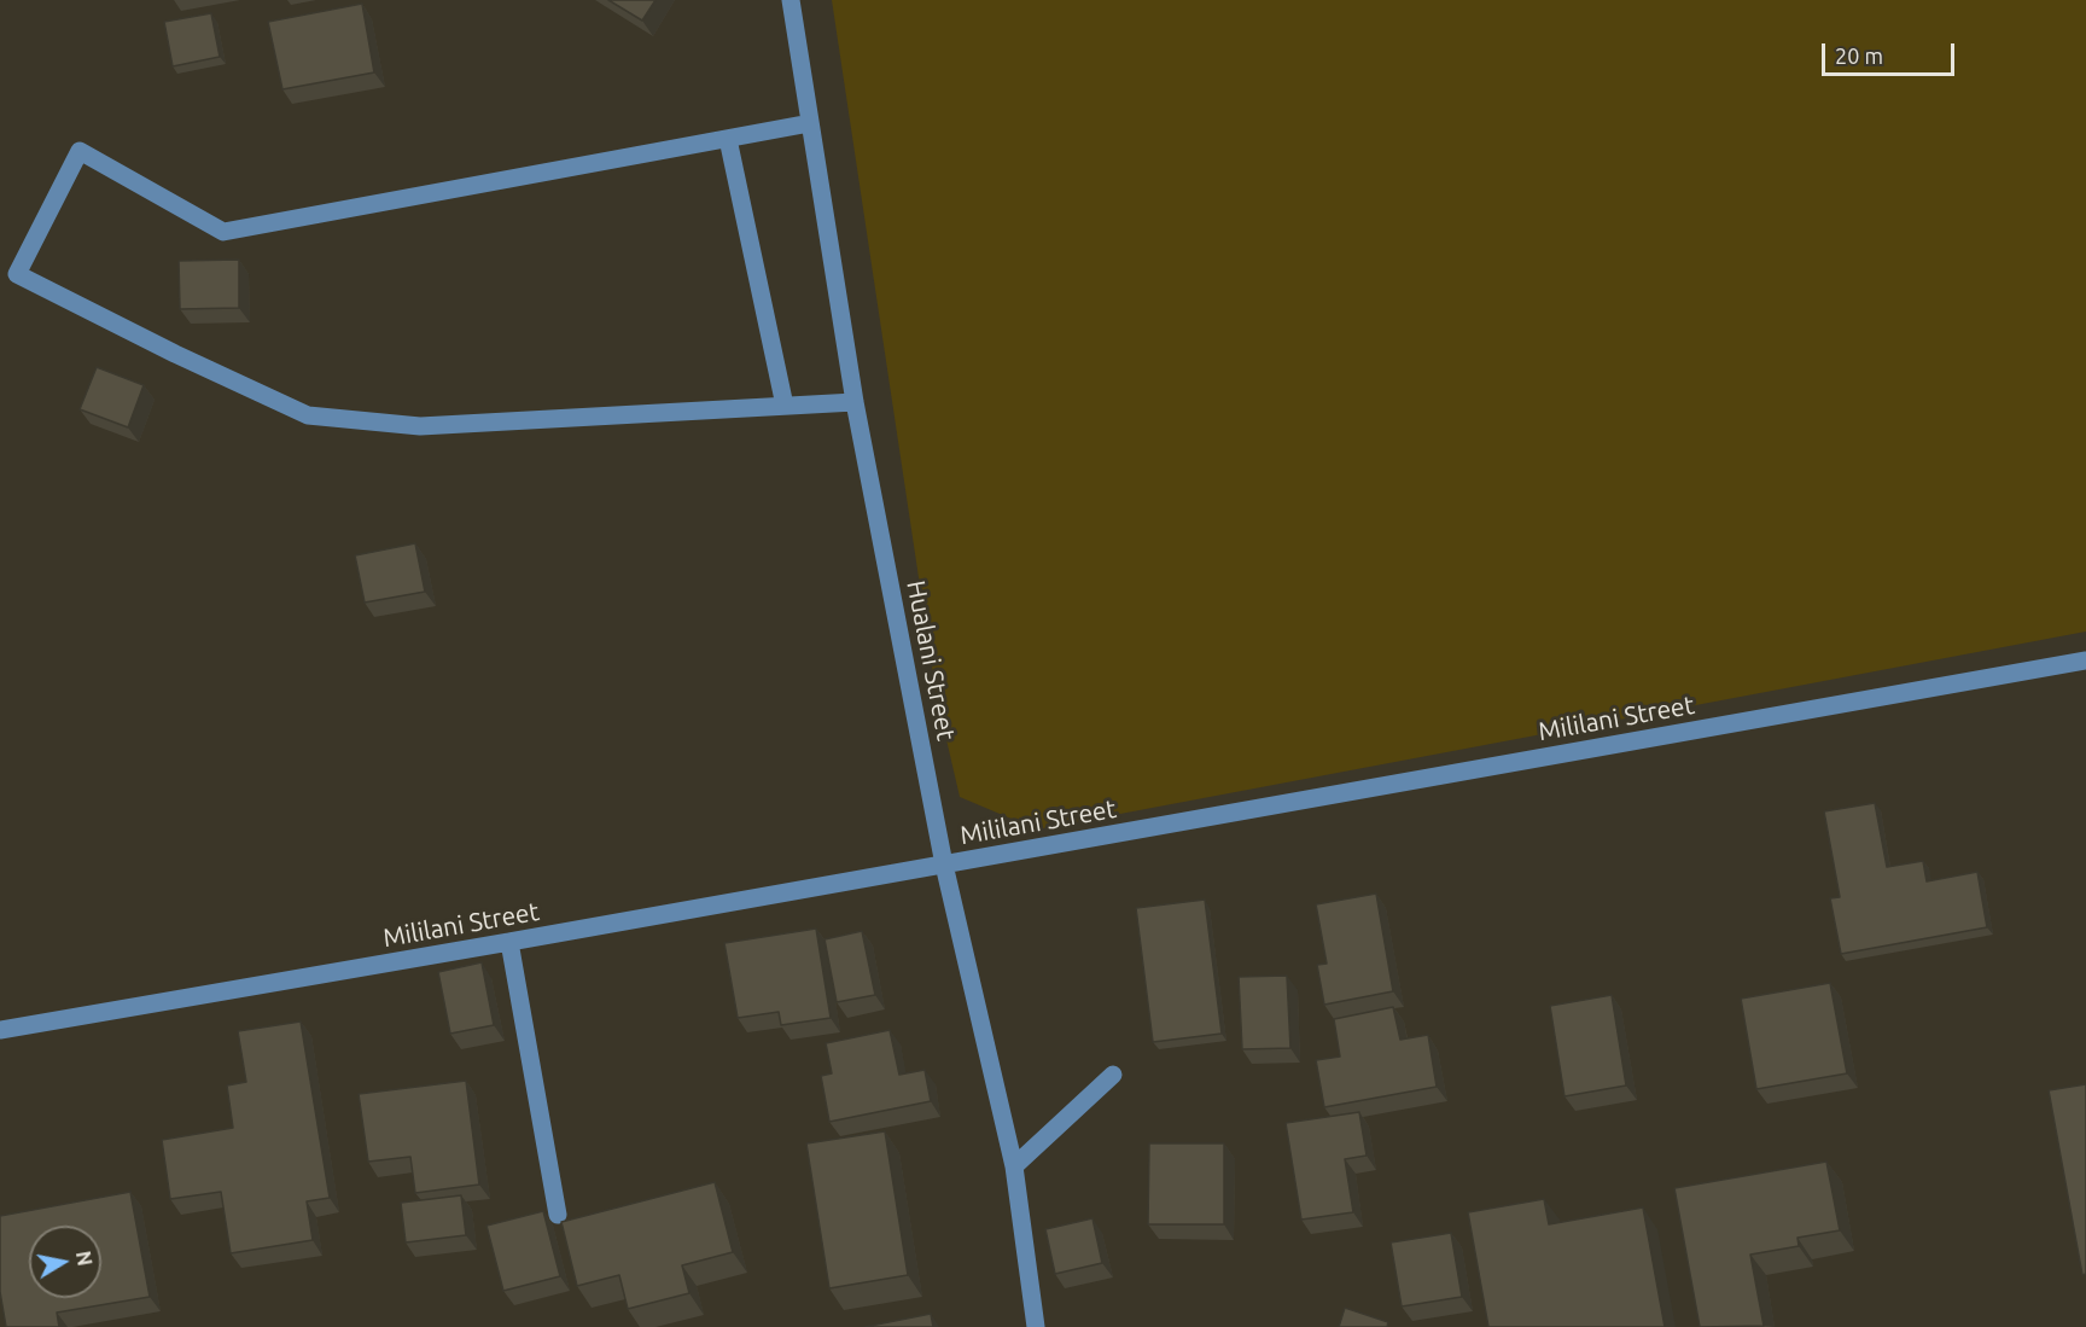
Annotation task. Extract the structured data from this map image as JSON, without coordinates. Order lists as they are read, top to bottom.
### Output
{
  "streets": {
    "street": ["Hualani Street", "Mililani Street"]
  },
  "crossings": [
    ["Hualani Street", "Mililani Street"]
  ],
  "scale_bar": "20 m",
  "north": "right"
}
